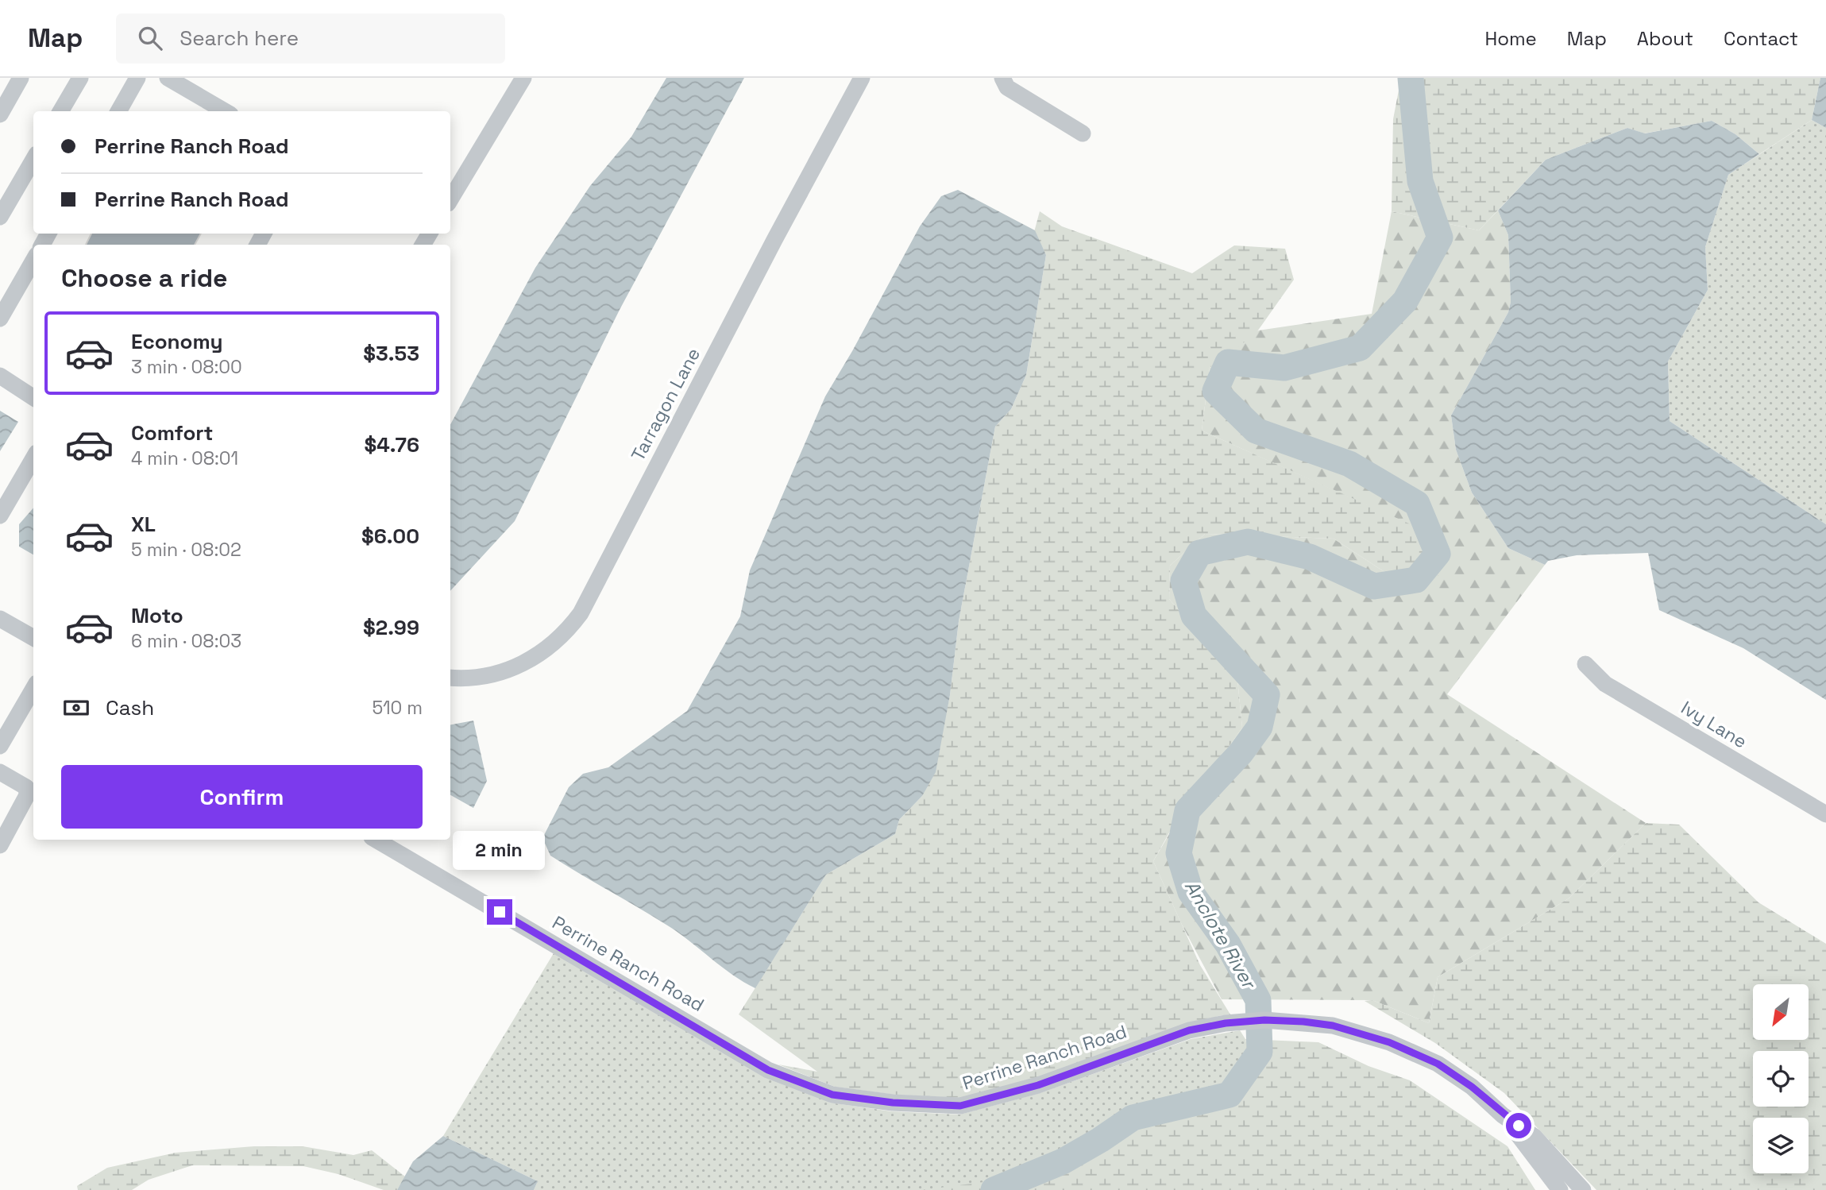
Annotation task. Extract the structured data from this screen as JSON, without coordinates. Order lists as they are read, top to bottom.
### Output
{
  "streets": {
    "street": ["Tarragon Lane", "Ivy Lane", "Perrine Ranch Road"]
  },
  "water": ["Anclote River"],
  "north": "bottom left",
  "page": {
    "header": "Map",
    "search": "Search here",
    "nav": [
      "Home",
      "Map",
      "About",
      "Contact"
    ],
    "banner": ["Perrine Ranch Road", "Perrine Ranch Road"],
    "heading": "Choose a ride",
    "list": [
      {
        "name": "Economy",
        "note": "3 min · 08:00",
        "value": "$3.53"
      },
      {
        "name": "Comfort",
        "note": "4 min · 08:01",
        "value": "$4.76"
      },
      {
        "name": "XL",
        "note": "5 min · 08:02",
        "value": "$6.00"
      },
      {
        "name": "Moto",
        "note": "6 min · 08:03",
        "value": "$2.99"
      }
    ],
    "pay": ["Cash", "510 m"],
    "buttons": "Confirm",
    "bubble": "2 min"
  }
}
